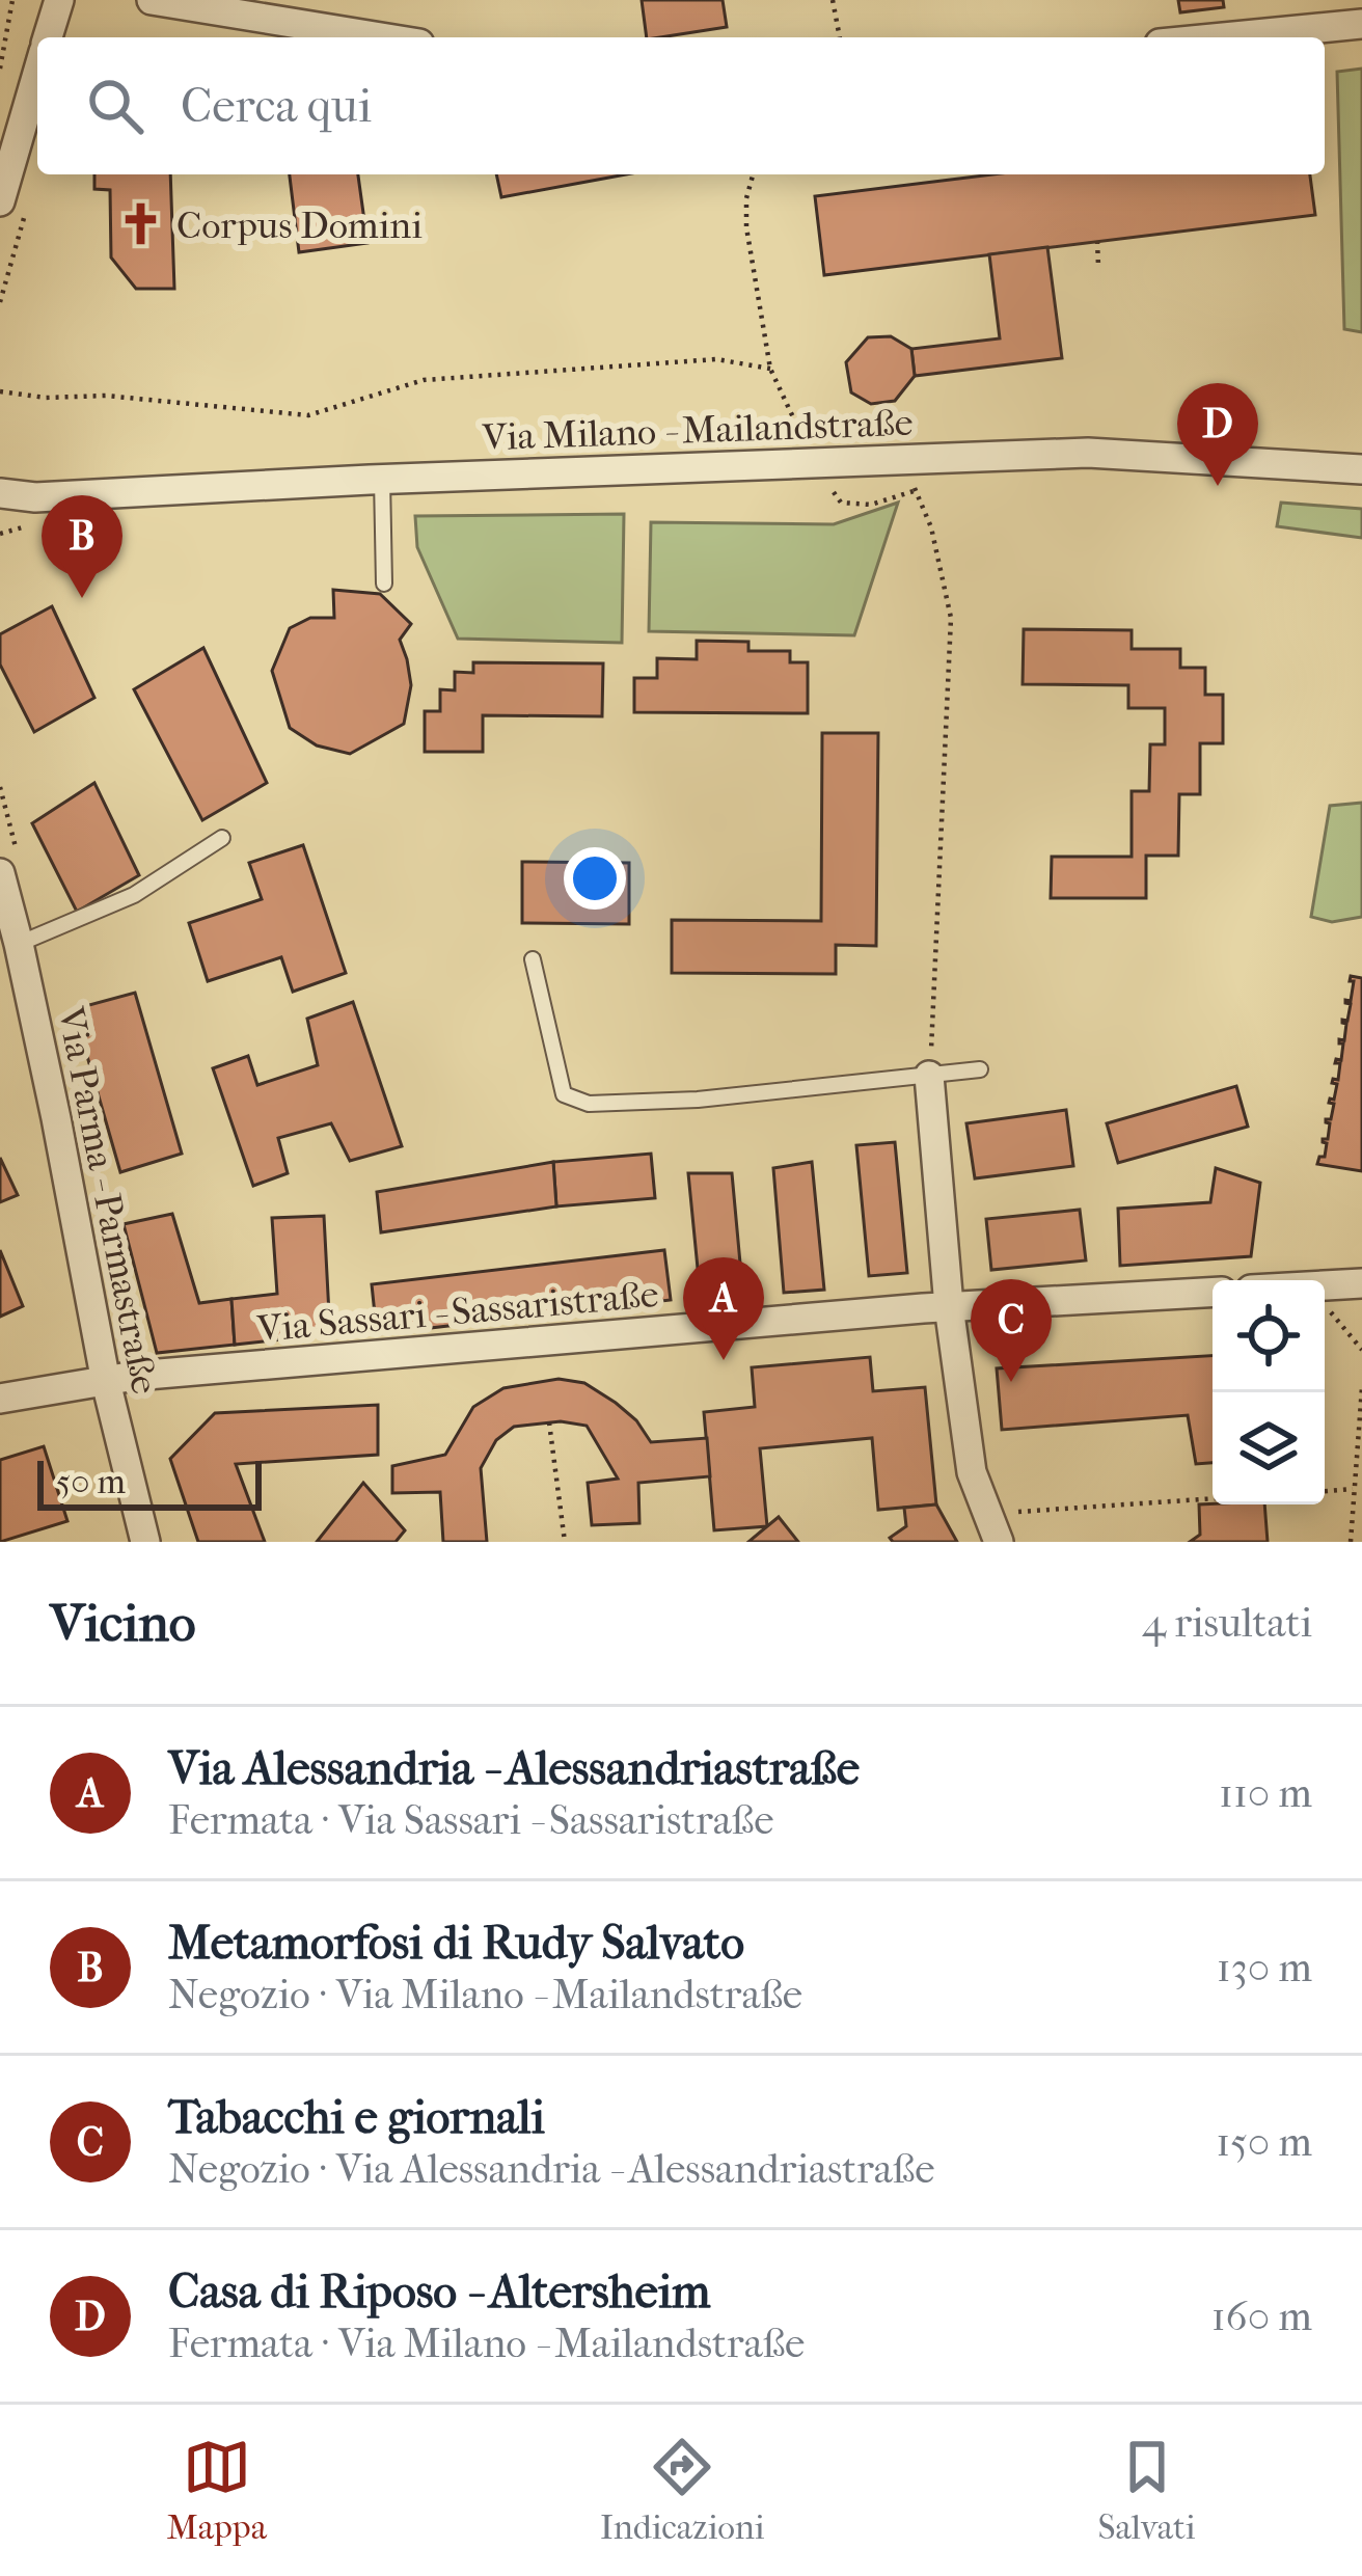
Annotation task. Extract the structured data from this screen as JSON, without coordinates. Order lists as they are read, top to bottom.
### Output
{
  "streets": {
    "street": ["Via Milano - Mailandstraße", "Via Parma - Parmastraße", "Via Sassari - Sassaristraße"]
  },
  "crossings": [
    ["Via Parma - Parmastraße", "Via Sassari - Sassaristraße"]
  ],
  "places": {
    "church": ["Corpus Domini"]
  },
  "scale_bar": "50 m",
  "page": {
    "search": "Cerca qui",
    "pins": [
      "D",
      "B",
      "A",
      "C"
    ],
    "scale": "50 m",
    "heading": ["Vicino", "4 risultati"],
    "list": [
      {
        "mark": "A",
        "name": "Via Alessandria - Alessandriastraße",
        "note": "Fermata · Via Sassari - Sassaristraße",
        "value": "110 m"
      },
      {
        "mark": "B",
        "name": "Metamorfosi di Rudy Salvato",
        "note": "Negozio · Via Milano - Mailandstraße",
        "value": "130 m"
      },
      {
        "mark": "C",
        "name": "Tabacchi e giornali",
        "note": "Negozio · Via Alessandria - Alessandriastraße",
        "value": "150 m"
      },
      {
        "mark": "D",
        "name": "Casa di Riposo - Altersheim",
        "note": "Fermata · Via Milano - Mailandstraße",
        "value": "160 m"
      }
    ],
    "nav": ["Mappa", "Indicazioni", "Salvati"]
  }
}
